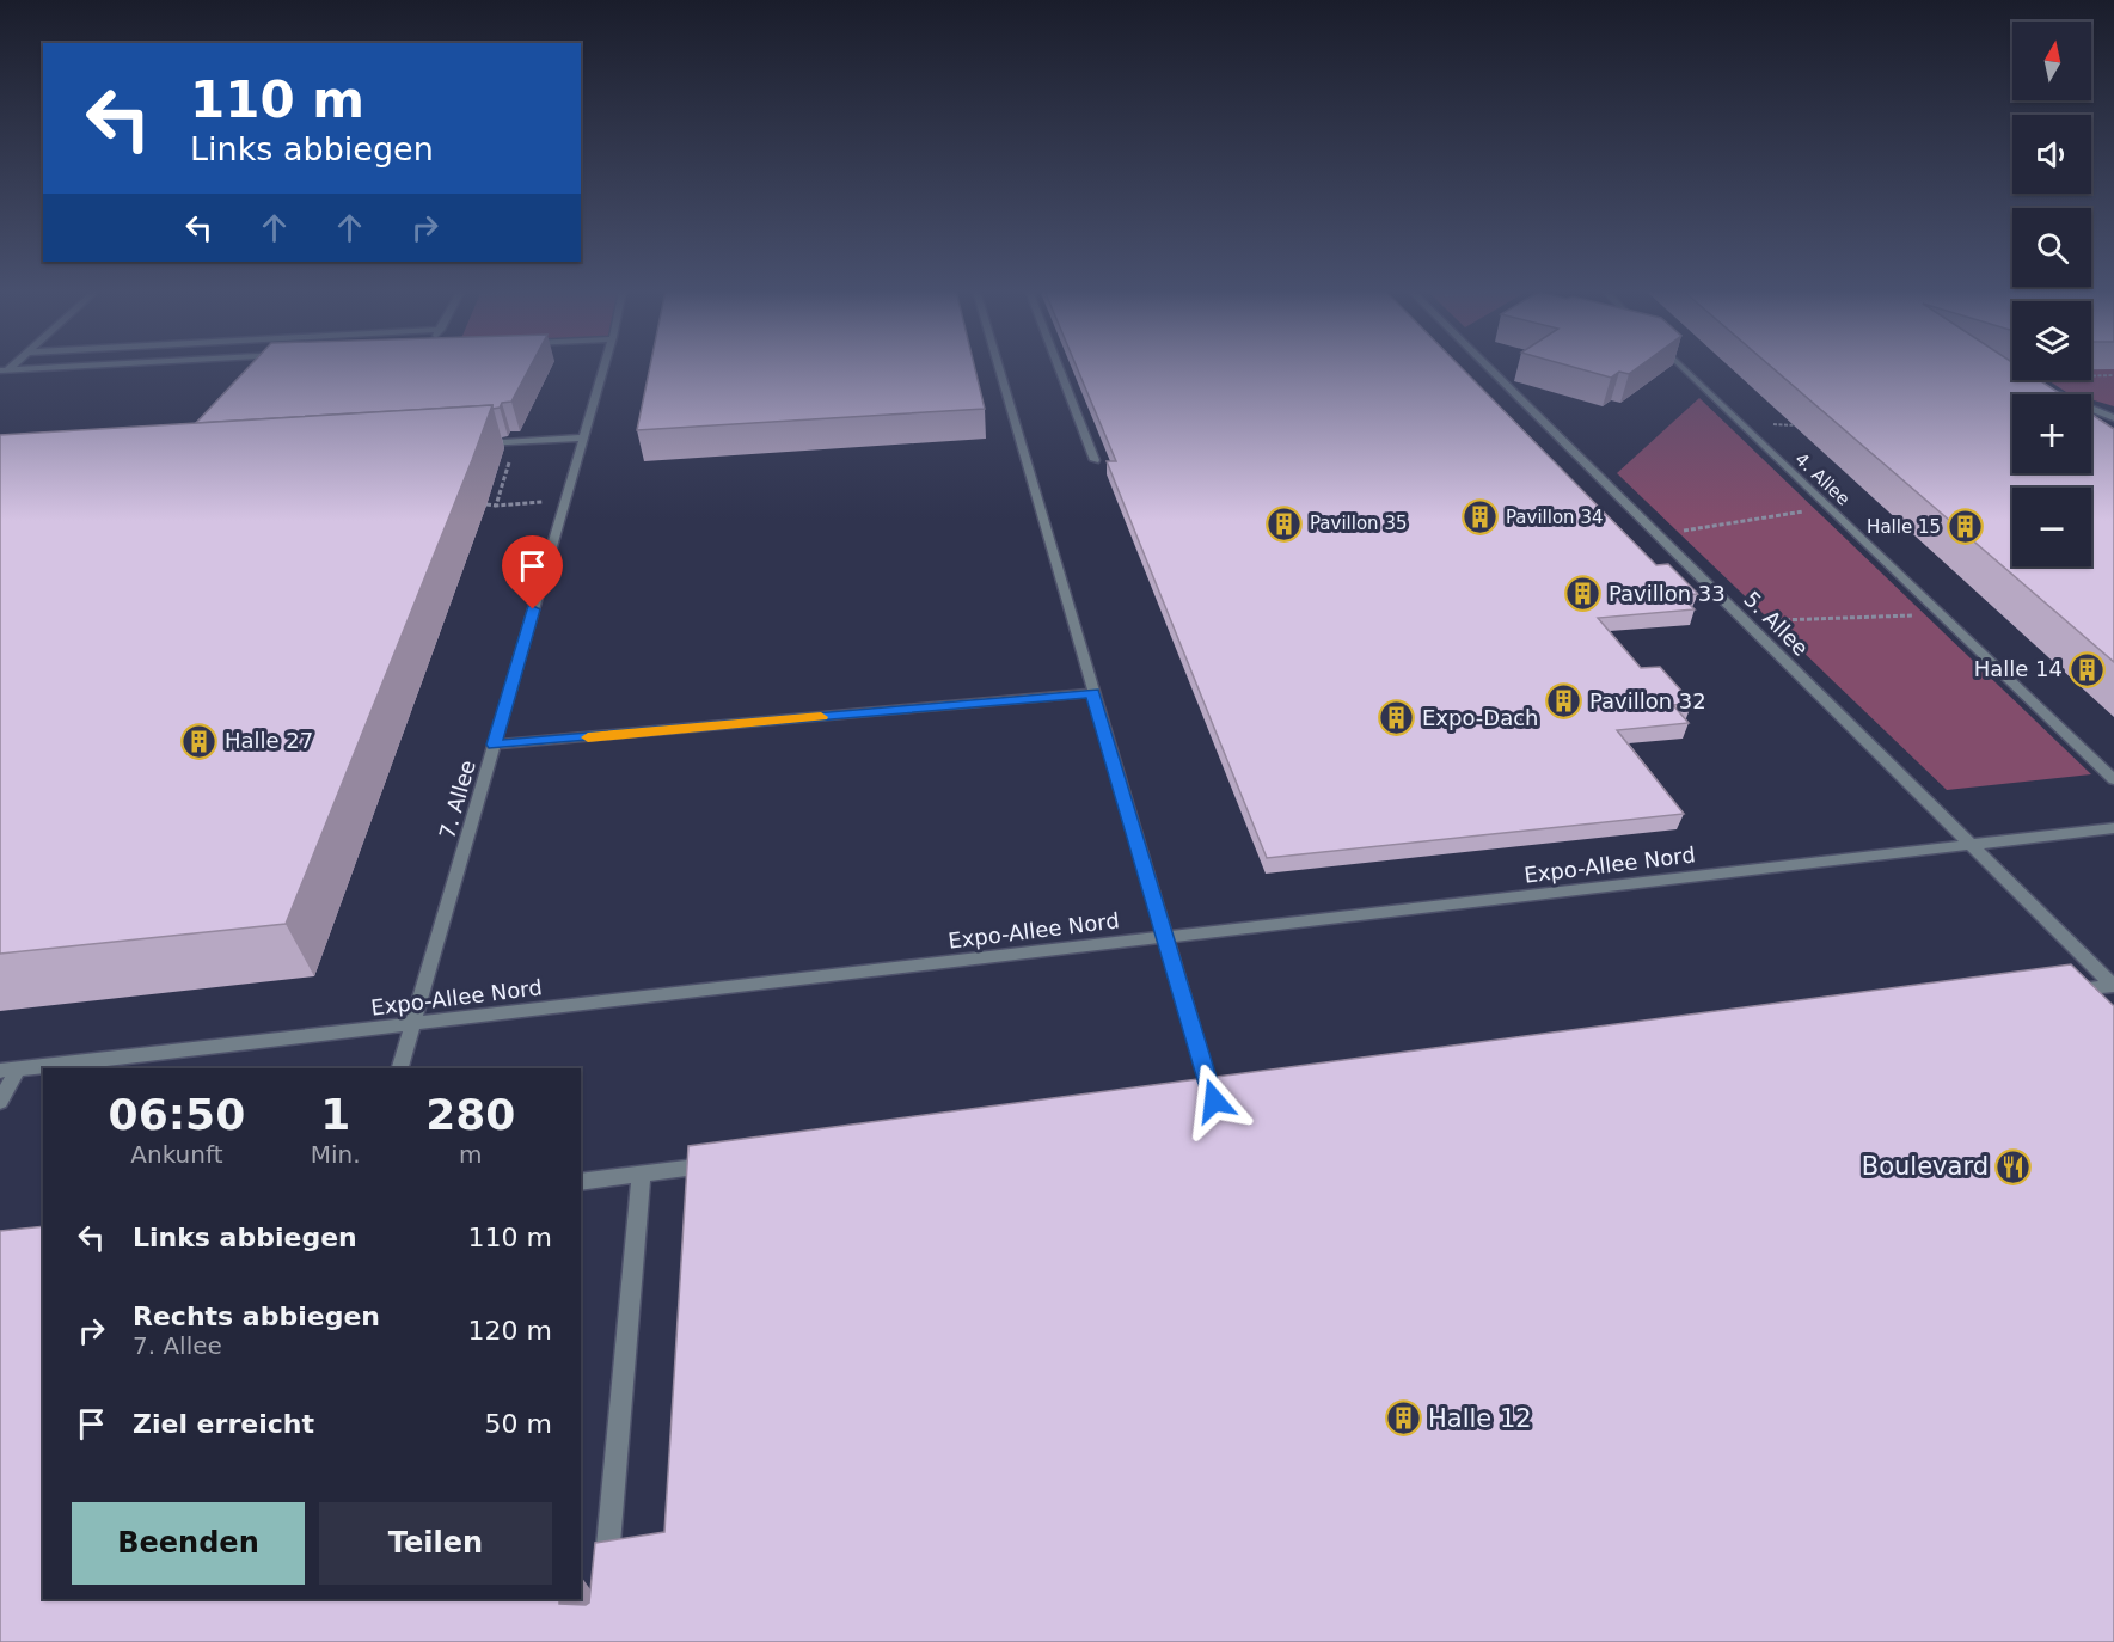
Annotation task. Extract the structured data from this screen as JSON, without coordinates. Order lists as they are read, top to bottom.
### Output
{
  "streets": {
    "lane": [
      "4. Allee",
      "5. Allee",
      "7. Allee",
      "Expo-Allee Nord"
    ]
  },
  "crossings": [
    ["5. Allee", "Expo-Allee Nord"],
    ["7. Allee", "Expo-Allee Nord"]
  ],
  "places": {
    "building": [
      "Pavillon 34",
      "Pavillon 35",
      "Halle 15",
      "Pavillon 33",
      "Halle 14",
      "Pavillon 32",
      "Expo-Dach",
      "Halle 27",
      "Halle 12"
    ],
    "restaurant": ["Boulevard"]
  },
  "north": "top",
  "page": {
    "map_buttons": ["+", "−"],
    "turn": ["110 m", "Links abbiegen"],
    "eta": [
      "06:50",
      "Ankunft",
      "1",
      "Min.",
      "280",
      "m"
    ],
    "list": [
      {
        "name": "Links abbiegen",
        "value": "110 m"
      },
      {
        "name": "Rechts abbiegen",
        "note": "7. Allee",
        "value": "120 m"
      },
      {
        "name": "Ziel erreicht",
        "value": "50 m"
      }
    ],
    "buttons": ["Beenden", "Teilen"]
  }
}
